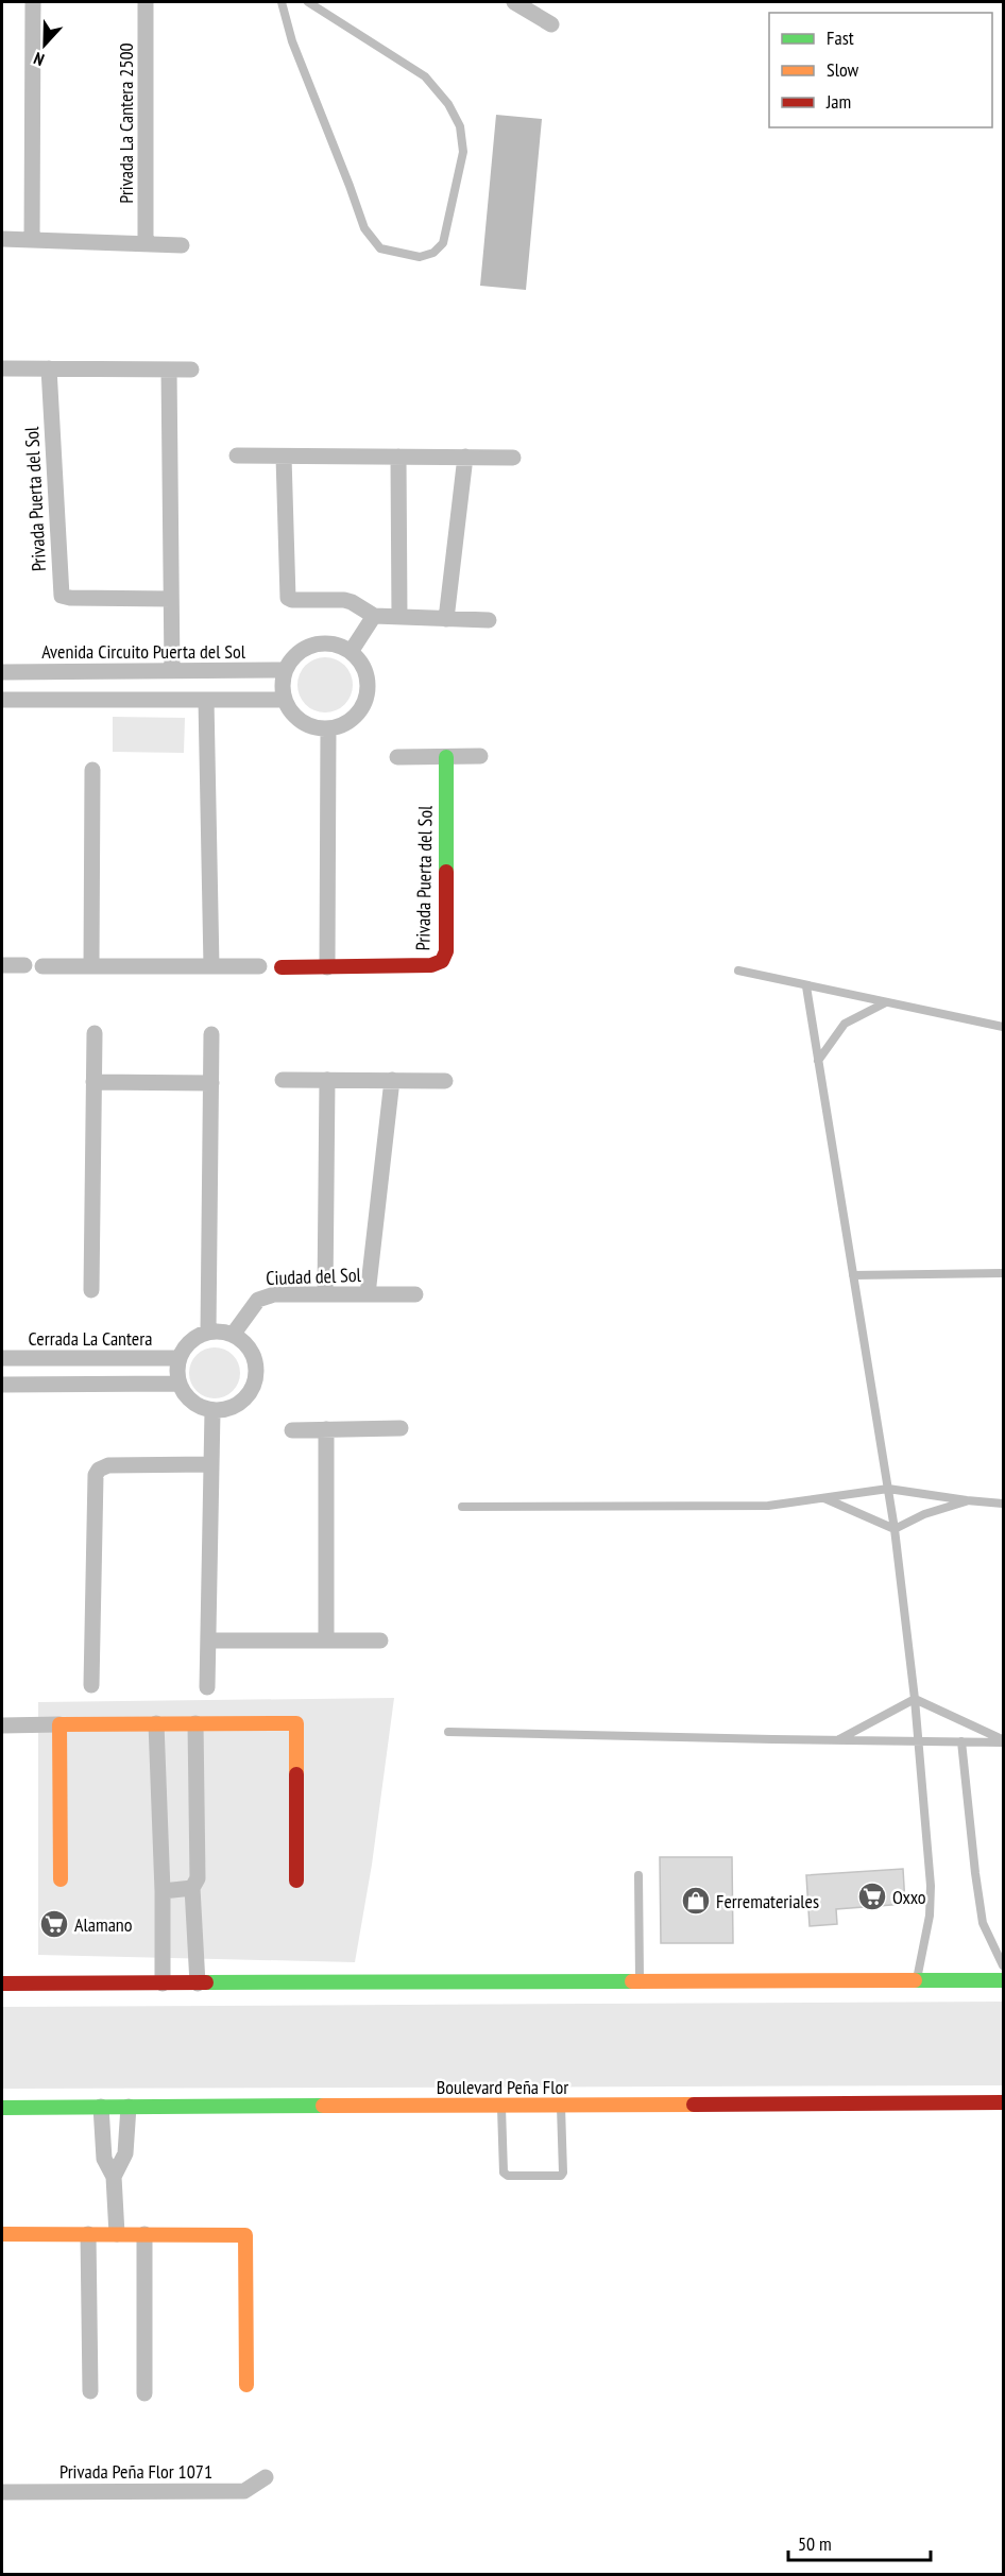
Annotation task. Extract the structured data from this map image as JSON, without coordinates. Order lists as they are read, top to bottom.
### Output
{
  "streets": {
    "main road": ["Privada Puerta del Sol", "Boulevard Peña Flor"],
    "street": [
      "Privada La Cantera 2500",
      "Avenida Circuito Puerta del Sol",
      "Ciudad del Sol",
      "Cerrada La Cantera",
      "Privada Peña Flor 1071"
    ]
  },
  "crossings": [
    ["Ciudad del Sol", "Cerrada La Cantera"]
  ],
  "places": {
    "supermarket": ["Oxxo", "Alamano"],
    "shop": ["Ferremateriales"]
  },
  "legend": ["Fast", "Slow", "Jam"],
  "scale_bar": "50 m",
  "north": "bottom"
}
